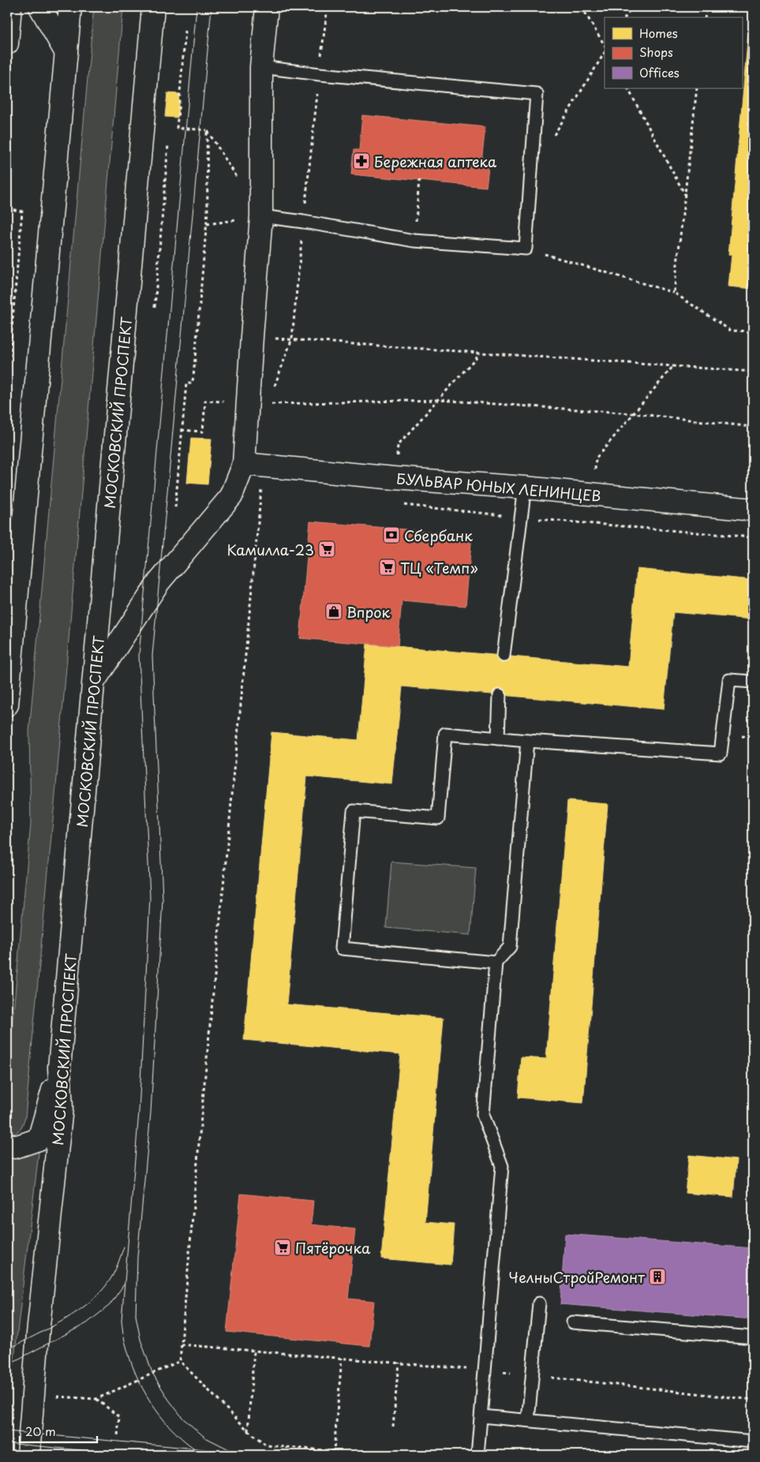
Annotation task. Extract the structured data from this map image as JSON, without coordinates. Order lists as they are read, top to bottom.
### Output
{
  "streets": {
    "main road": ["МОСКОВСКИЙ ПРОСПЕКТ", "БУЛЬВАР ЮНЫХ ЛЕНИНЦЕВ"]
  },
  "places": {
    "pharmacy": ["Бережная аптека"],
    "bank": ["Сбербанк"],
    "supermarket": ["Камилла-23", "ТЦ «Темп»", "Пятёрочка"],
    "shop": ["Впрок"],
    "building": ["ЧелныСтройРемонт"]
  },
  "legend": ["Homes", "Shops", "Offices"],
  "scale_bar": "20 m"
}
